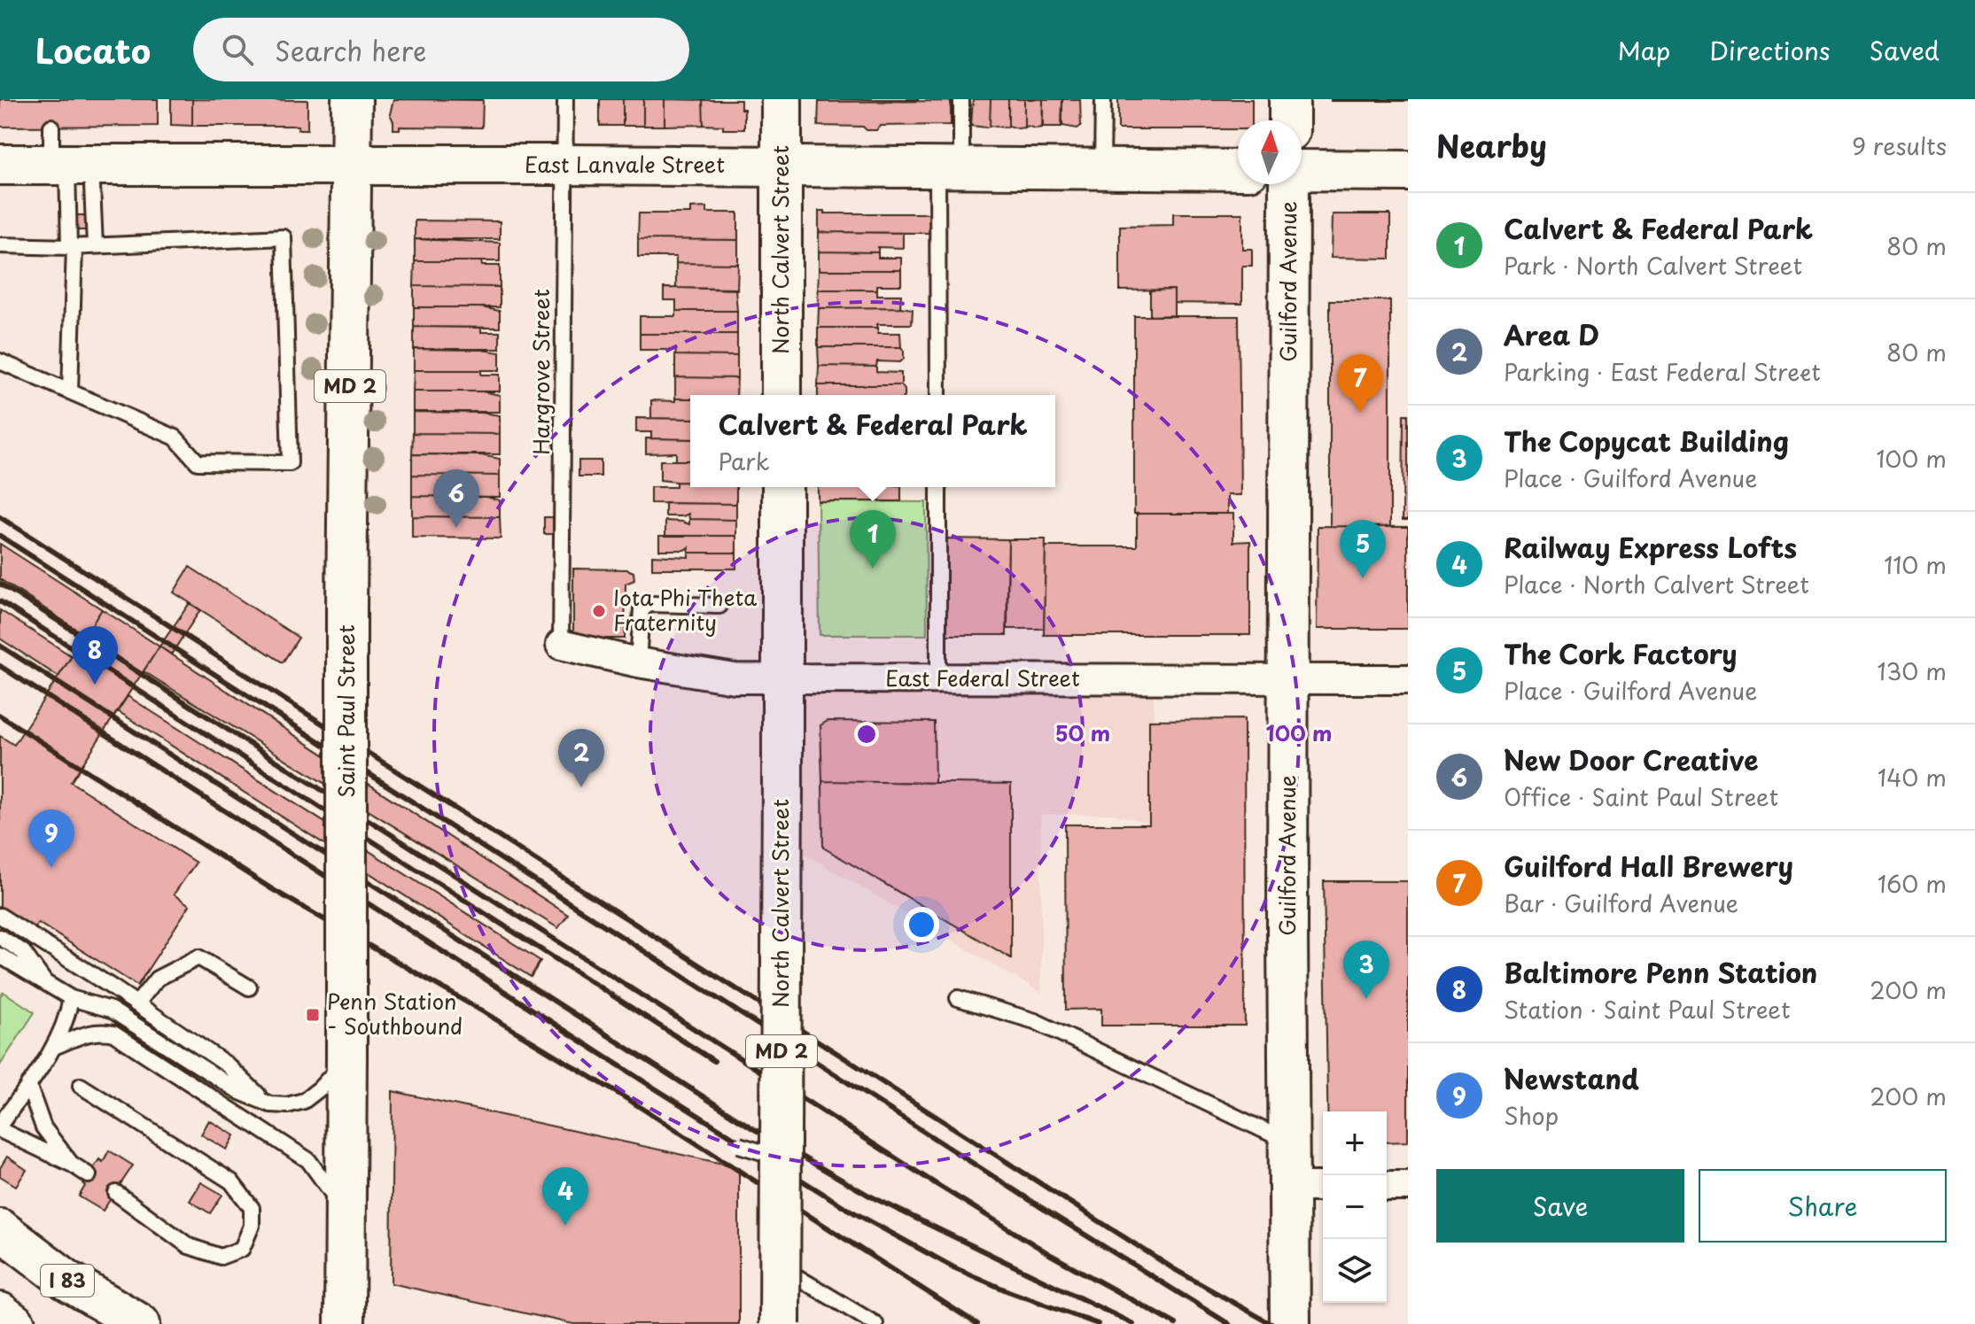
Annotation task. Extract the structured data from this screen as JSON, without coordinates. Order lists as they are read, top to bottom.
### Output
{
  "streets": {
    "main road": [
      "East Lanvale Street",
      "North Calvert Street",
      "Guilford Avenue",
      "MD 2",
      "Saint Paul Street",
      "I 83"
    ],
    "street": ["East Federal Street"],
    "lane": ["Hargrove Street"]
  },
  "crossings": [
    ["East Lanvale Street", "North Calvert Street"],
    ["East Lanvale Street", "Hargrove Street"],
    ["East Lanvale Street", "Saint Paul Street"],
    ["North Calvert Street", "East Federal Street"],
    ["Guilford Avenue", "East Federal Street"],
    ["Hargrove Street", "East Federal Street"]
  ],
  "places": {
    "other": ["Iota Phi Theta Fraternity"],
    "transit": ["Penn Station - Southbound"]
  },
  "north": "top",
  "page": {
    "header": "Locato",
    "search": "Search here",
    "nav": ["Map", "Directions", "Saved"],
    "heading": ["Nearby", "9 results"],
    "list": [
      {
        "mark": "1",
        "name": "Calvert & Federal Park",
        "note": "Park · North Calvert Street",
        "value": "80 m"
      },
      {
        "mark": "2",
        "name": "Area D",
        "note": "Parking · East Federal Street",
        "value": "80 m"
      },
      {
        "mark": "3",
        "name": "The Copycat Building",
        "note": "Place · Guilford Avenue",
        "value": "100 m"
      },
      {
        "mark": "4",
        "name": "Railway Express Lofts",
        "note": "Place · North Calvert Street",
        "value": "110 m"
      },
      {
        "mark": "5",
        "name": "The Cork Factory",
        "note": "Place · Guilford Avenue",
        "value": "130 m"
      },
      {
        "mark": "6",
        "name": "New Door Creative",
        "note": "Office · Saint Paul Street",
        "value": "140 m"
      },
      {
        "mark": "7",
        "name": "Guilford Hall Brewery",
        "note": "Bar · Guilford Avenue",
        "value": "160 m"
      },
      {
        "mark": "8",
        "name": "Baltimore Penn Station",
        "note": "Station · Saint Paul Street",
        "value": "200 m"
      },
      {
        "mark": "9",
        "name": "Newstand",
        "note": "Shop",
        "value": "200 m"
      }
    ],
    "pins": [
      "7",
      "6",
      "1",
      "5",
      "8",
      "2",
      "9",
      "3",
      "4"
    ],
    "popup": ["Calvert & Federal Park", "Park"],
    "map_buttons": ["+", "−"],
    "buttons": ["Save", "Share"]
  },
  "rings": ["50 m", "100 m"]
}
